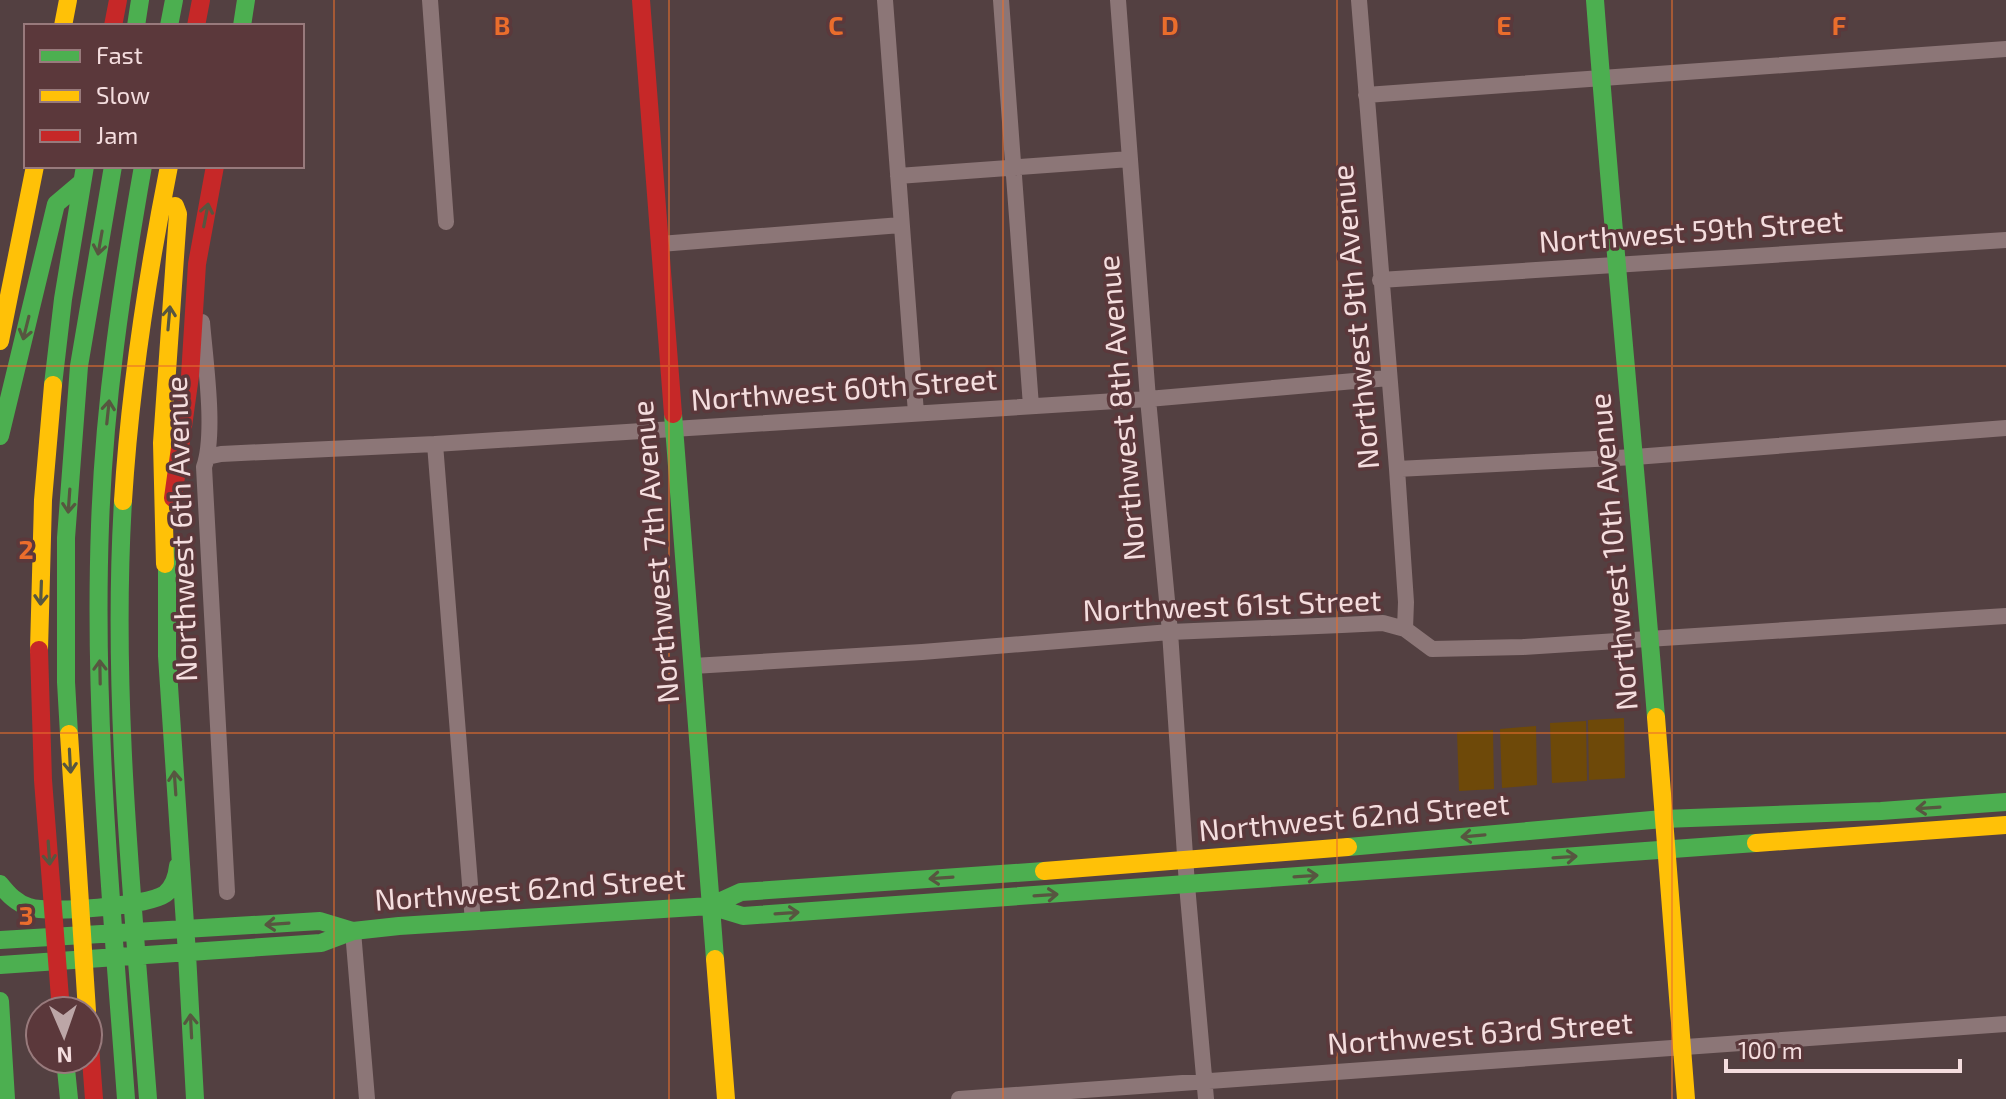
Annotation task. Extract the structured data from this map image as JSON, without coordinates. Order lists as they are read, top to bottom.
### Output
{
  "streets": {
    "main road": [
      "Northwest 6th Avenue",
      "Northwest 7th Avenue",
      "Northwest 10th Avenue",
      "Northwest 62nd Street"
    ],
    "street": [
      "Northwest 59th Street",
      "Northwest 9th Avenue",
      "Northwest 60th Street",
      "Northwest 8th Avenue",
      "Northwest 61st Street",
      "Northwest 63rd Street"
    ]
  },
  "crossings": [
    ["Northwest 59th Street", "Northwest 9th Avenue"],
    ["Northwest 59th Street", "Northwest 10th Avenue"],
    ["Northwest 9th Avenue", "Northwest 60th Street"],
    ["Northwest 9th Avenue", "Northwest 61st Street"],
    ["Northwest 60th Street", "Northwest 8th Avenue"],
    ["Northwest 60th Street", "Northwest 6th Avenue"],
    ["Northwest 60th Street", "Northwest 7th Avenue"],
    ["Northwest 8th Avenue", "Northwest 61st Street"],
    ["Northwest 8th Avenue", "Northwest 62nd Street"],
    ["Northwest 8th Avenue", "Northwest 63rd Street"],
    ["Northwest 7th Avenue", "Northwest 61st Street"],
    ["Northwest 7th Avenue", "Northwest 62nd Street"],
    ["Northwest 10th Avenue", "Northwest 61st Street"],
    ["Northwest 10th Avenue", "Northwest 62nd Street"],
    ["Northwest 10th Avenue", "Northwest 63rd Street"]
  ],
  "legend": ["Fast", "Slow", "Jam"],
  "scale_bar": "100 m",
  "north": "bottom",
  "grid": {
    "columns": [
      "B",
      "C",
      "D",
      "E",
      "F"
    ],
    "rows": ["2", "3"]
  }
}
